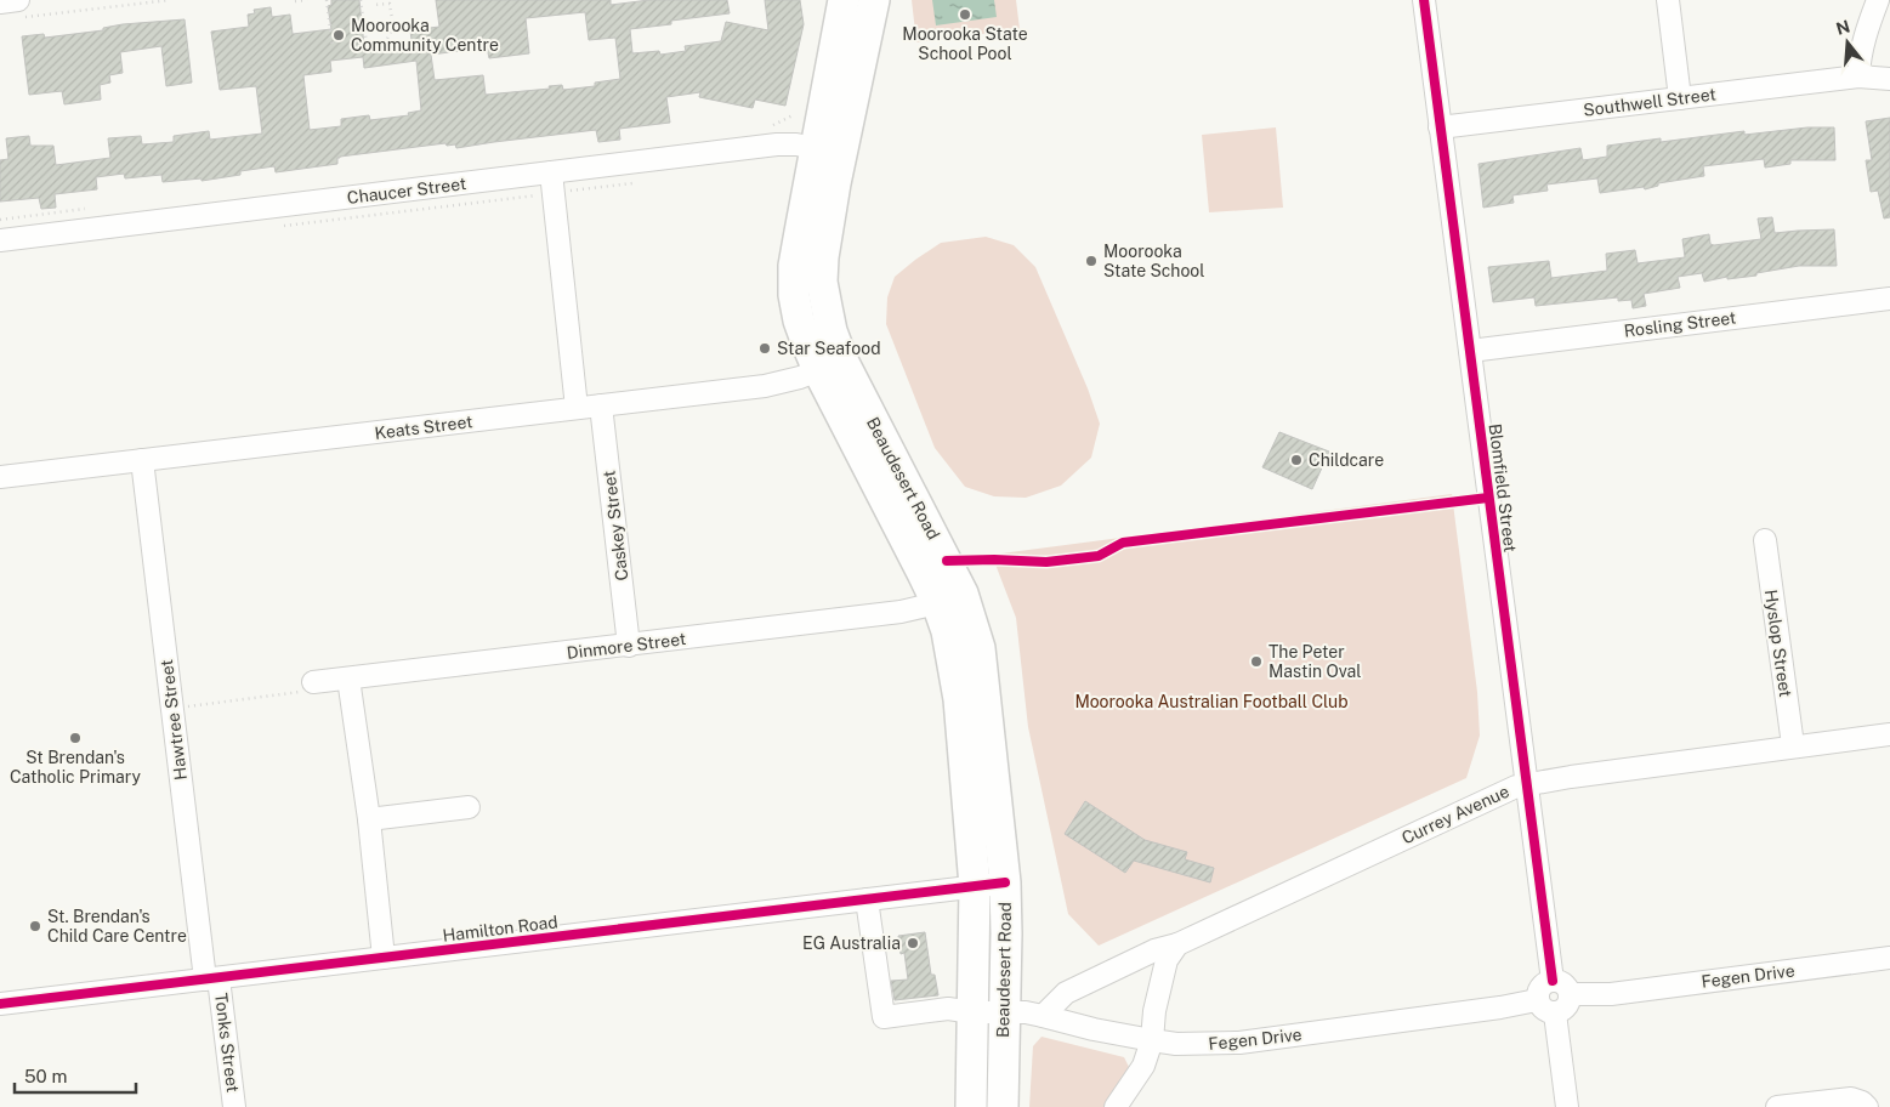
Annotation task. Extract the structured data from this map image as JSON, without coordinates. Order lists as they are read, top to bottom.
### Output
{
  "streets": {
    "highway": ["Beaudesert Road"],
    "street": [
      "Southwell Street",
      "Chaucer Street",
      "Rosling Street",
      "Keats Street",
      "Blomfield Street",
      "Caskey Street",
      "Hyslop Street",
      "Dinmore Street",
      "Hawtree Street",
      "Currey Avenue",
      "Hamilton Road",
      "Fegen Drive",
      "Tonks Street"
    ]
  },
  "crossings": [
    ["Southwell Street", "Blomfield Street"],
    ["Chaucer Street", "Beaudesert Road"],
    ["Rosling Street", "Blomfield Street"],
    ["Keats Street", "Beaudesert Road"],
    ["Keats Street", "Caskey Street"],
    ["Keats Street", "Hawtree Street"],
    ["Beaudesert Road", "Dinmore Street"],
    ["Beaudesert Road", "Hamilton Road"],
    ["Beaudesert Road", "Fegen Drive"],
    ["Blomfield Street", "Currey Avenue"],
    ["Blomfield Street", "Fegen Drive"],
    ["Caskey Street", "Dinmore Street"],
    ["Hyslop Street", "Currey Avenue"],
    ["Hawtree Street", "Hamilton Road"],
    ["Hawtree Street", "Tonks Street"],
    ["Currey Avenue", "Fegen Drive"],
    ["Hamilton Road", "Fegen Drive"],
    ["Hamilton Road", "Tonks Street"]
  ],
  "parks": ["Moorooka Australian Football Club"],
  "places": [
    "Moorooka State School Pool",
    "Moorooka Community Centre",
    "Moorooka State School",
    "Star Seafood",
    "Childcare",
    "The Peter Mastin Oval",
    "St Brendan's Catholic Primary",
    "St. Brendan's Child Care Centre",
    "EG Australia"
  ],
  "scale_bar": "50 m",
  "north": "top"
}
